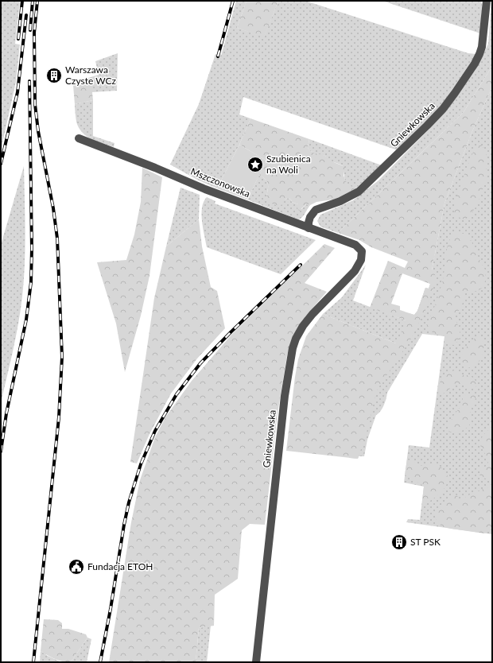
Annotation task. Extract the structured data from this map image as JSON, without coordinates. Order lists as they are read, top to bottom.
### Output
{
  "streets": {
    "street": ["Gniewkowska", "Mszczonowska"]
  },
  "crossings": [
    ["Gniewkowska", "Mszczonowska"]
  ],
  "places": {
    "building": ["Warszawa Czyste WCz", "ST PSK"],
    "place": ["Szubienica na Woli"],
    "public building": ["Fundacja ETOH"]
  }
}
